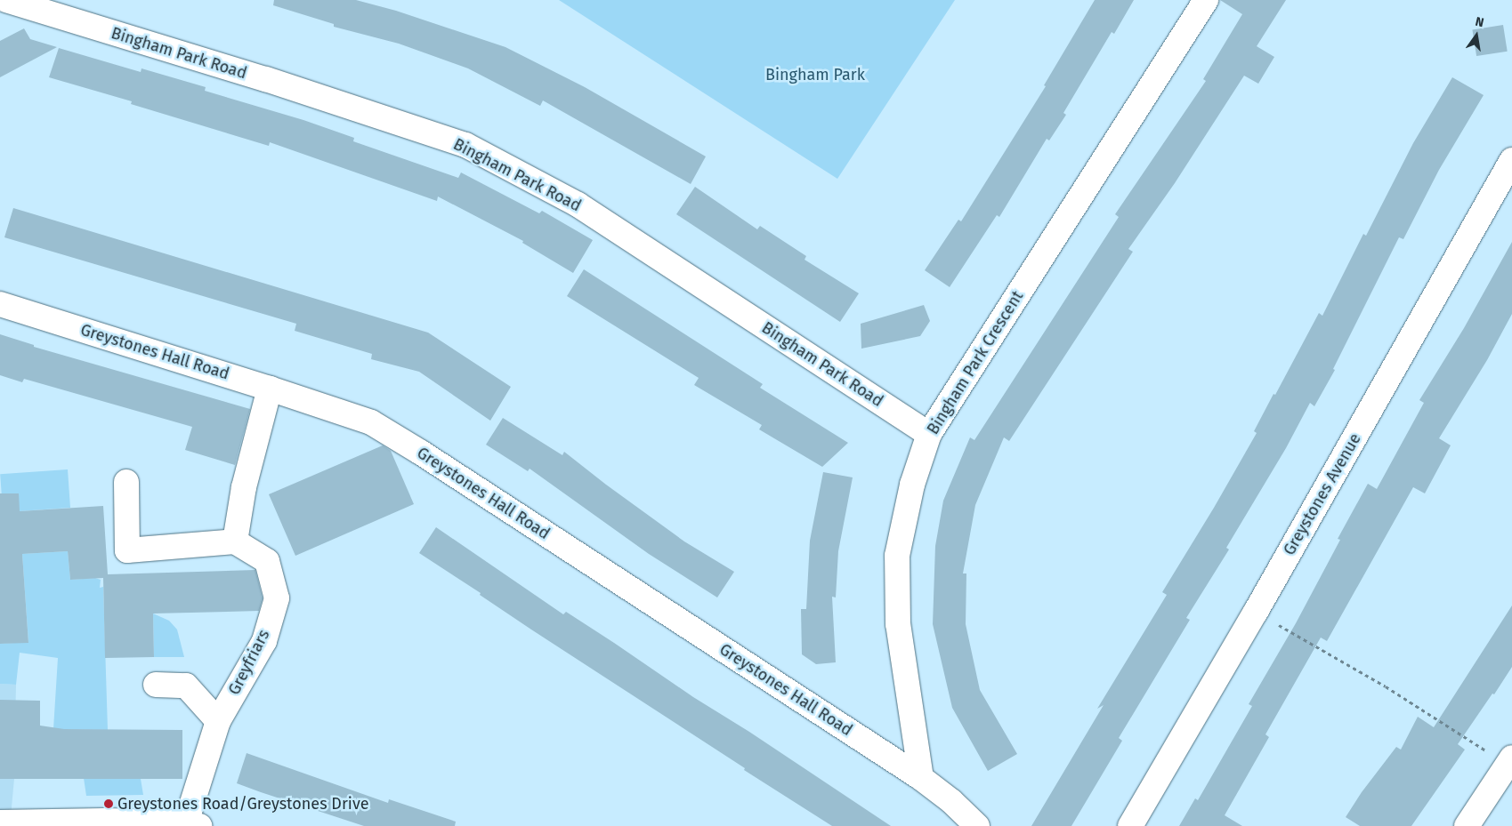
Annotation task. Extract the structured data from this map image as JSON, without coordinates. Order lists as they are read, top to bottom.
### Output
{
  "streets": {
    "street": [
      "Bingham Park Road",
      "Greystones Hall Road",
      "Bingham Park Crescent",
      "Greystones Avenue",
      "Greyfriars"
    ]
  },
  "crossings": [
    ["Bingham Park Road", "Bingham Park Crescent"],
    ["Greystones Hall Road", "Bingham Park Crescent"]
  ],
  "parks": ["Bingham Park"],
  "places": ["Greystones Road/Greystones Drive"],
  "north": "top"
}
